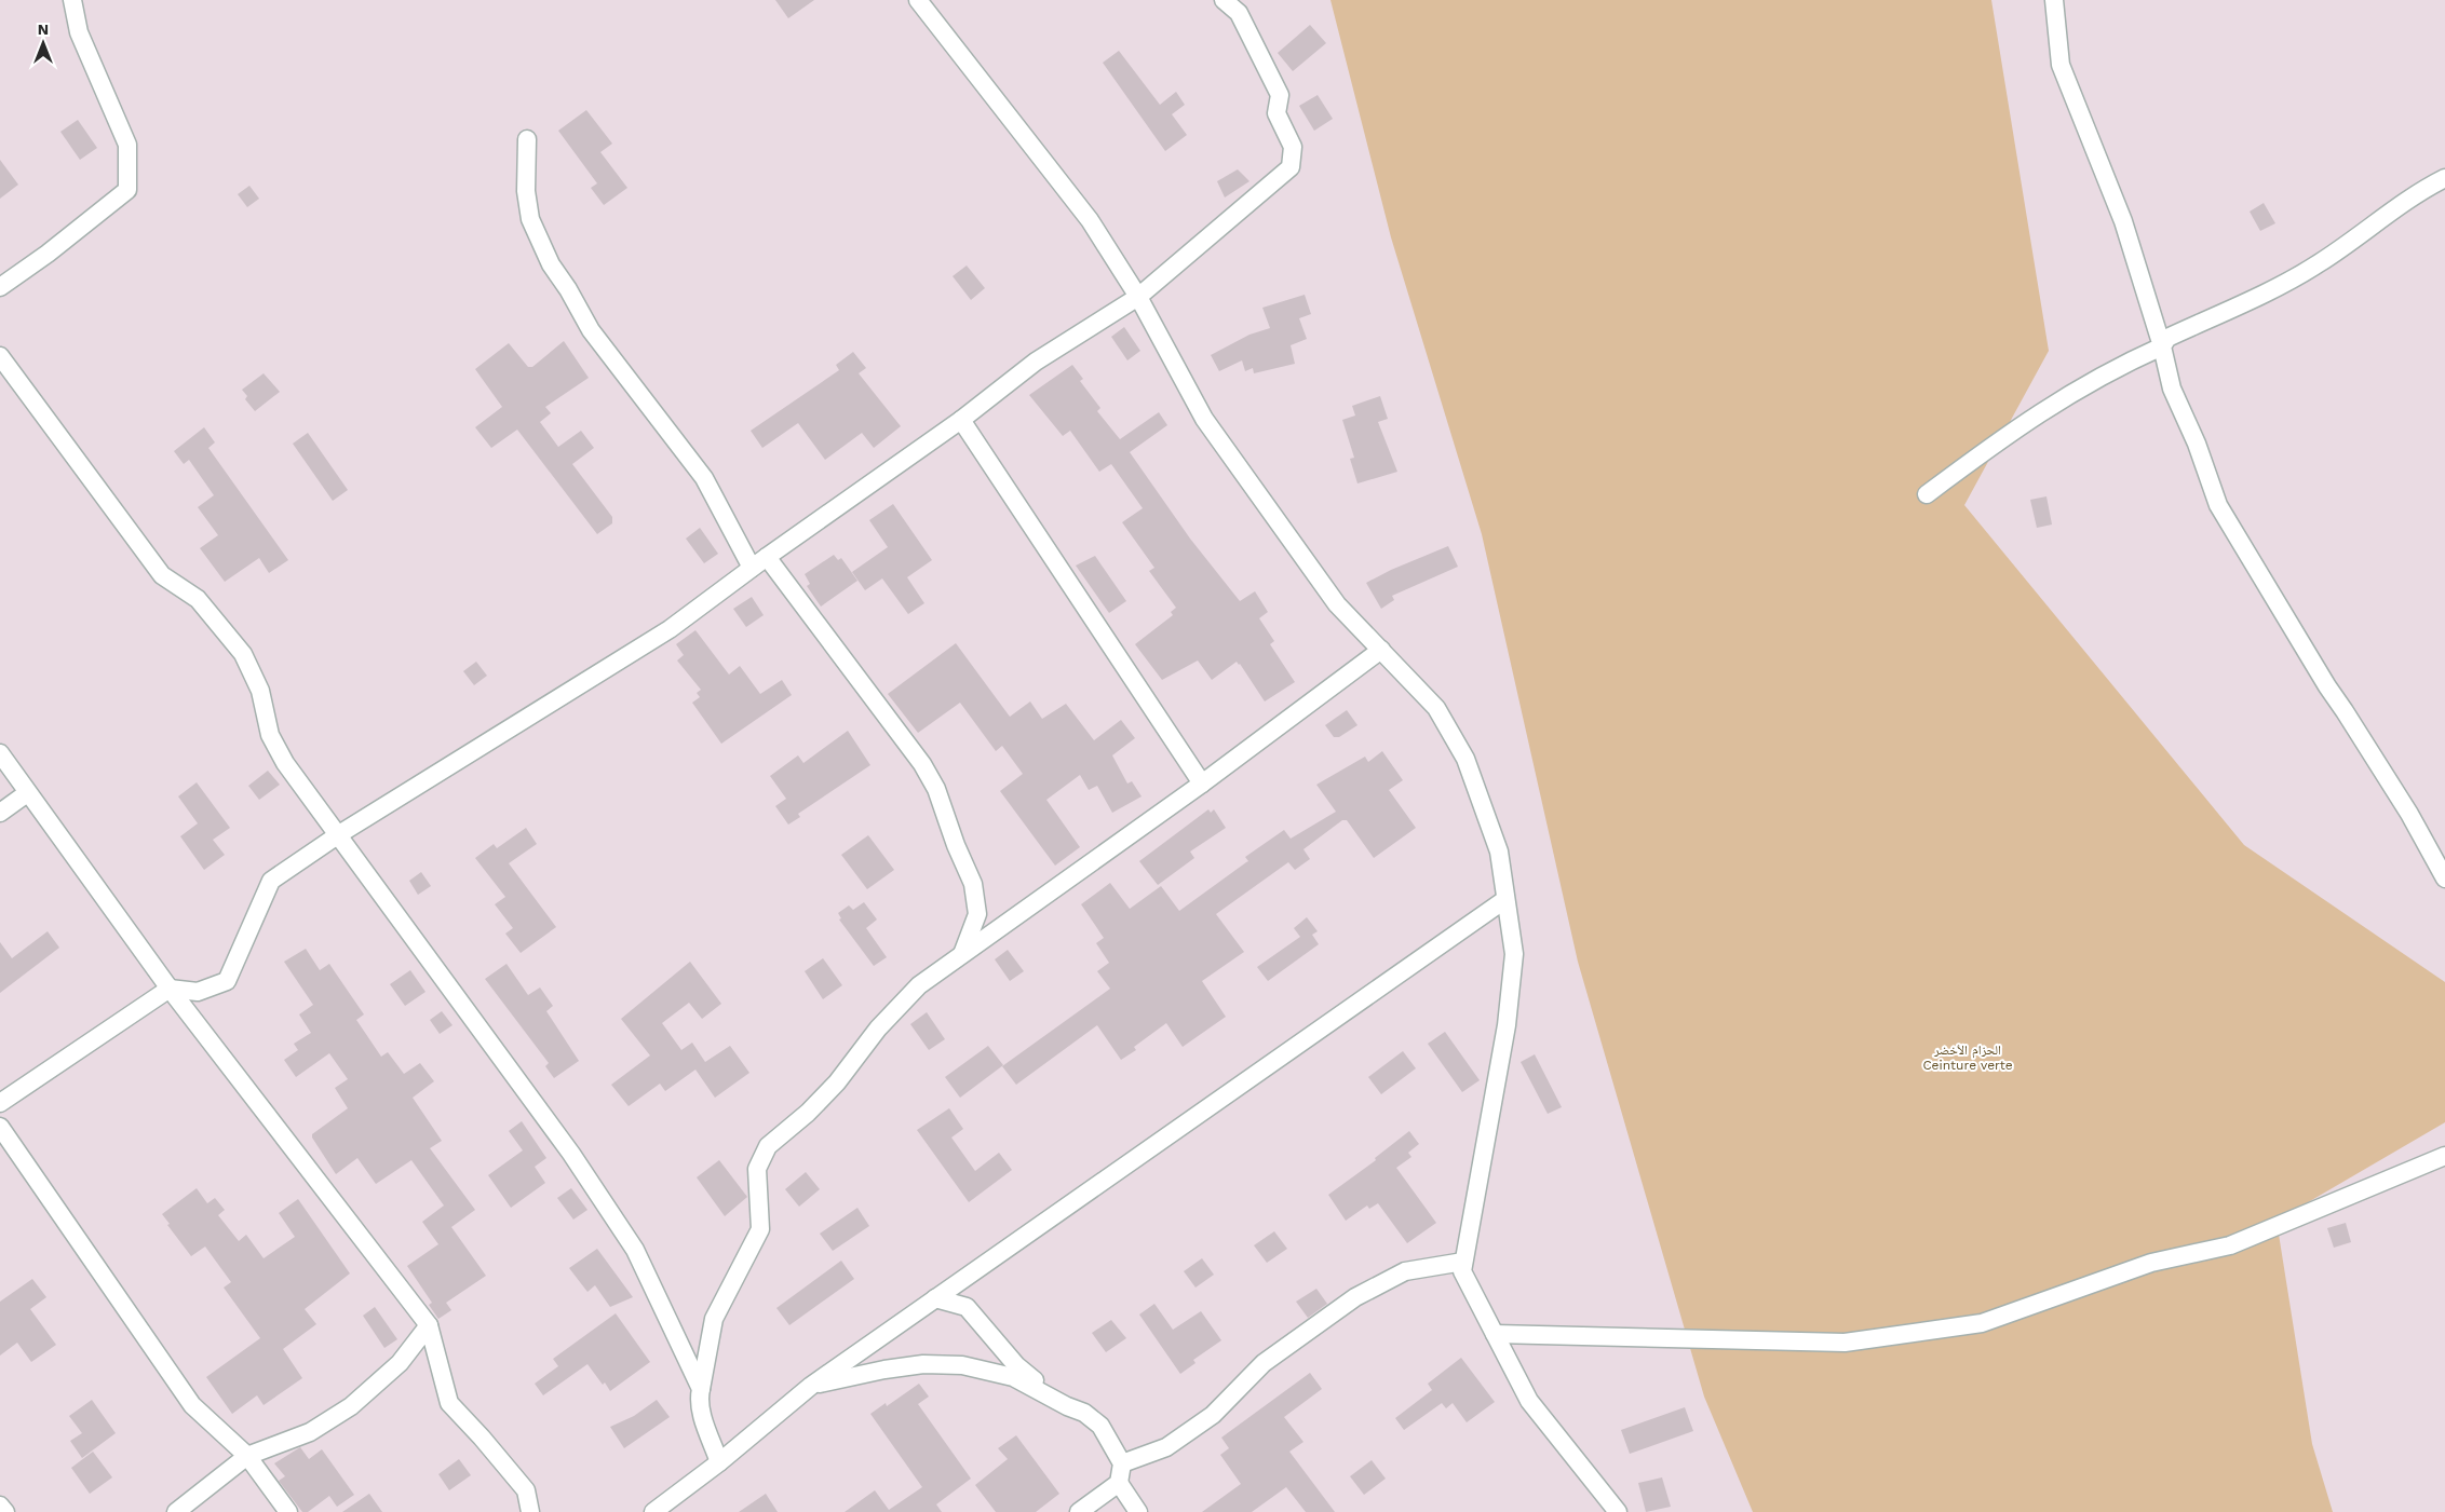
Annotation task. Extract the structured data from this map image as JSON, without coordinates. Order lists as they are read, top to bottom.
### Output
{
  "parks": ["الحزام الأخضر Ceinture verte"],
  "north": "top"
}
